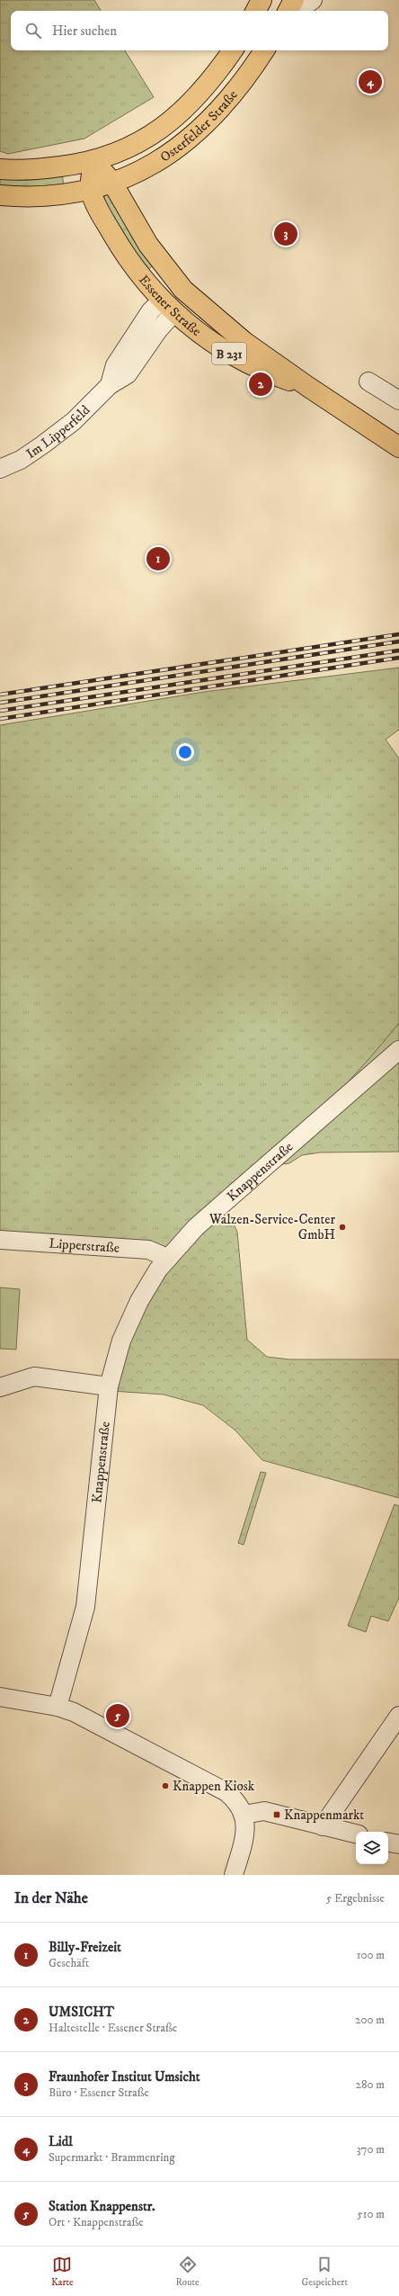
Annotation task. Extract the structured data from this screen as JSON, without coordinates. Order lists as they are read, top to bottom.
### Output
{
  "streets": {
    "main road": ["Osterfelder Straße", "Essener Straße", "B 231"],
    "street": ["Im Lipperfeld", "Knappenstraße", "Lipperstraße"]
  },
  "crossings": [
    ["Osterfelder Straße", "Essener Straße"],
    ["Essener Straße", "Im Lipperfeld"],
    ["Knappenstraße", "Lipperstraße"]
  ],
  "places": {
    "other": ["Walzen-Service-Center GmbH", "Knappen Kiosk"],
    "transit": ["Knappenmarkt"]
  },
  "page": {
    "search": "Hier suchen",
    "pins": [
      "4",
      "3",
      "2",
      "1",
      "5"
    ],
    "heading": ["In der Nähe", "5 Ergebnisse"],
    "list": [
      {
        "mark": "1",
        "name": "Billy-Freizeit",
        "note": "Geschäft",
        "value": "100 m"
      },
      {
        "mark": "2",
        "name": "UMSICHT",
        "note": "Haltestelle · Essener Straße",
        "value": "200 m"
      },
      {
        "mark": "3",
        "name": "Fraunhofer Institut Umsicht",
        "note": "Büro · Essener Straße",
        "value": "280 m"
      },
      {
        "mark": "4",
        "name": "Lidl",
        "note": "Supermarkt · Brammenring",
        "value": "370 m"
      },
      {
        "mark": "5",
        "name": "Station Knappenstr.",
        "note": "Ort · Knappenstraße",
        "value": "510 m"
      }
    ],
    "nav": ["Karte", "Route", "Gespeichert"]
  }
}
